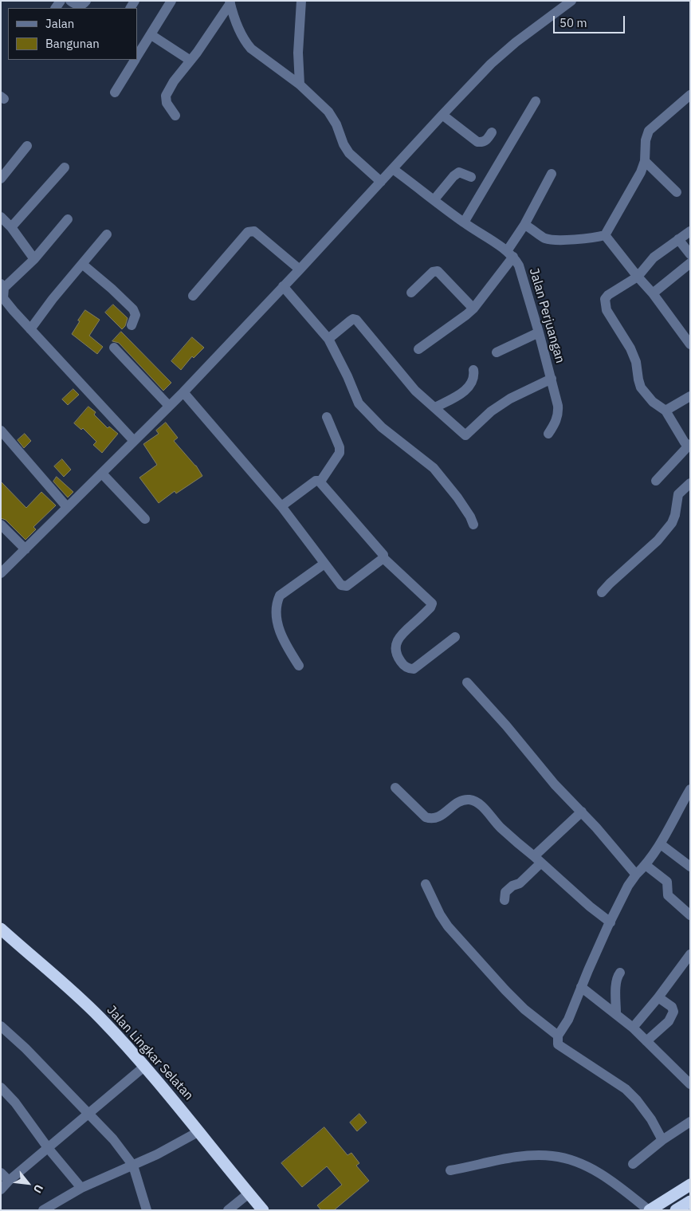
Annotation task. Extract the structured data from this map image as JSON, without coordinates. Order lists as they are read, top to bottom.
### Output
{
  "streets": {
    "highway": ["Jalan Lingkar Selatan"],
    "street": ["Jalan Perjuangan"]
  },
  "legend": ["Jalan", "Bangunan"],
  "scale_bar": "50 m",
  "north": "bottom right"
}
